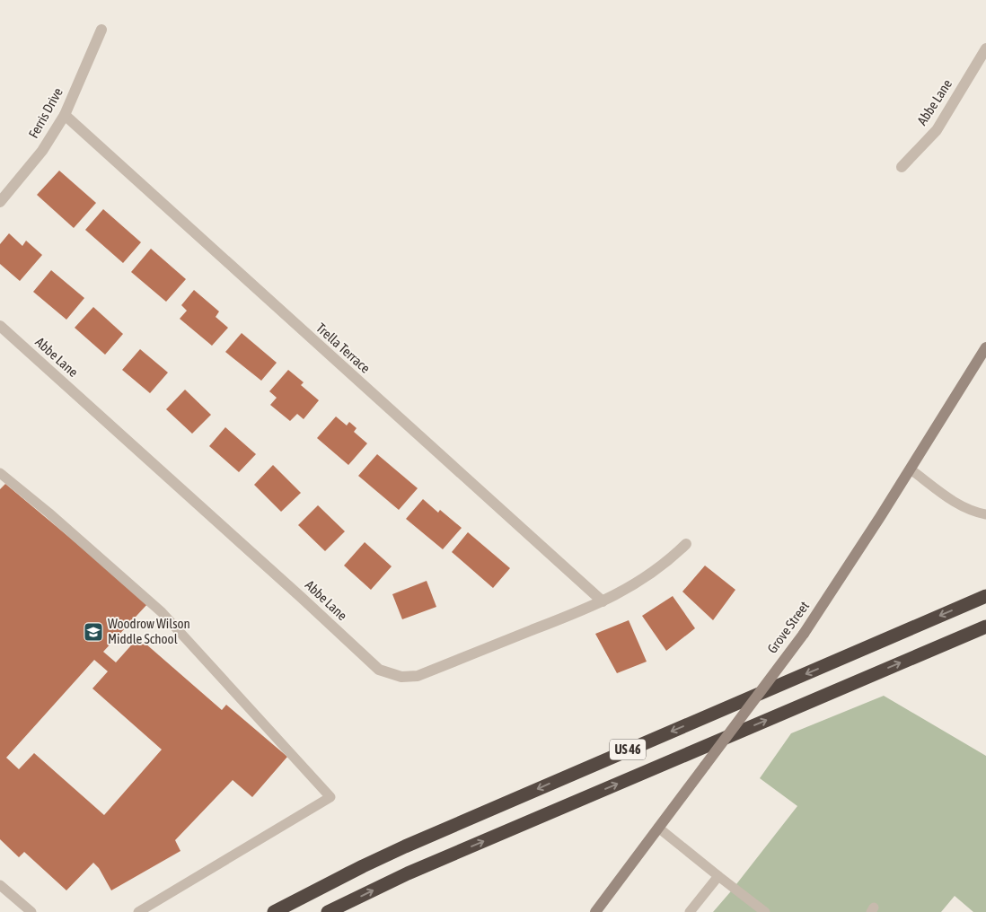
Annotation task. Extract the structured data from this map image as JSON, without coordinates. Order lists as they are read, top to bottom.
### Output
{
  "streets": {
    "highway": ["US 46"],
    "street": [
      "Abbe Lane",
      "Ferris Drive",
      "Trella Terrace",
      "Grove Street"
    ]
  },
  "crossings": [
    ["Abbe Lane", "Trella Terrace"],
    ["Ferris Drive", "Trella Terrace"]
  ],
  "places": {
    "school or university": ["Woodrow Wilson Middle School"]
  }
}
